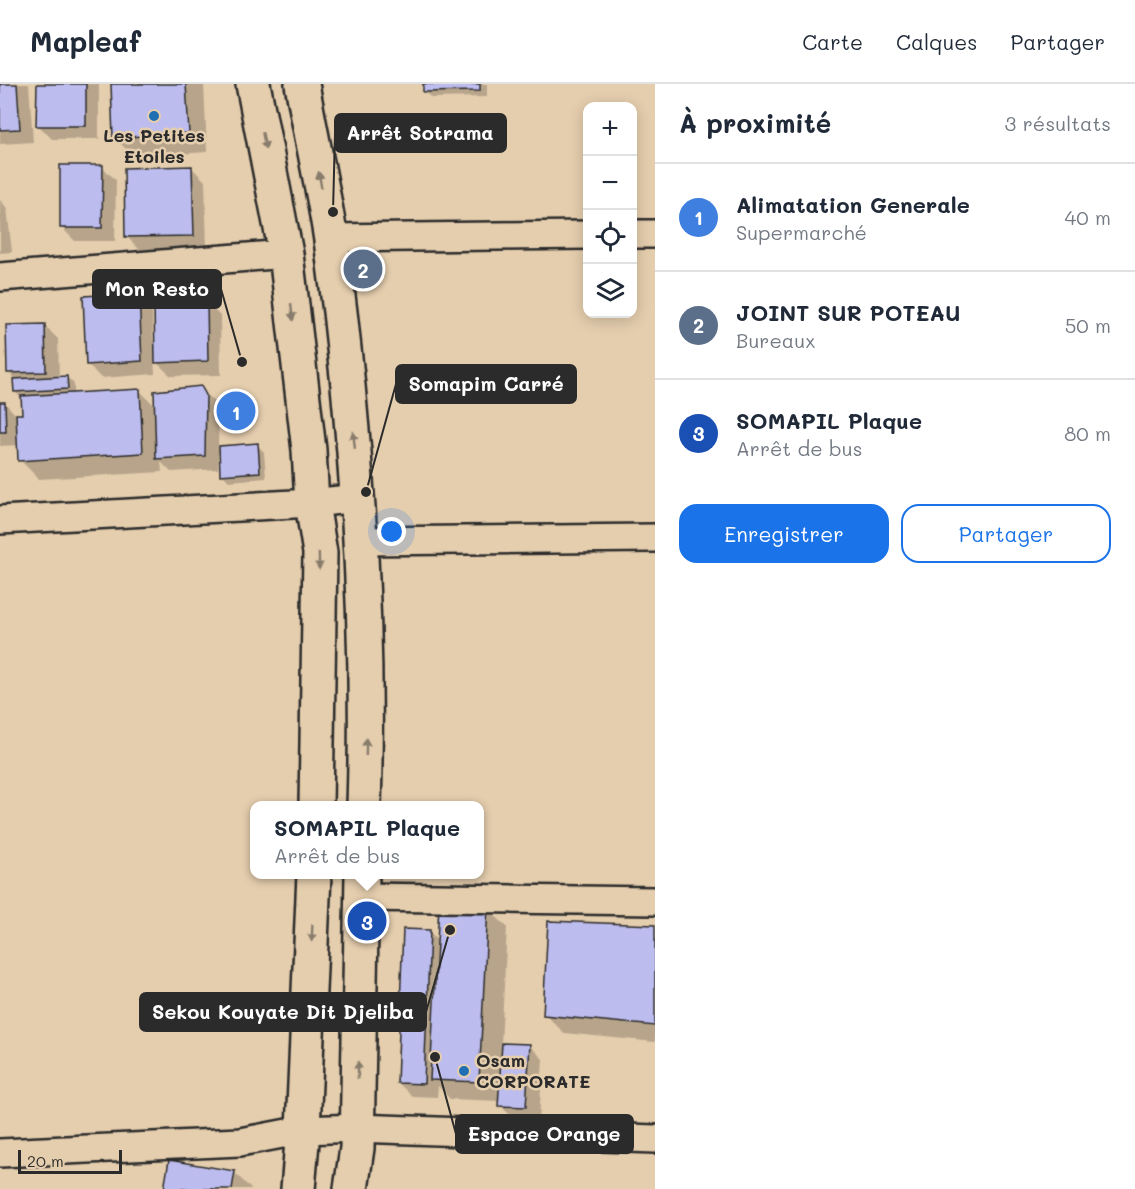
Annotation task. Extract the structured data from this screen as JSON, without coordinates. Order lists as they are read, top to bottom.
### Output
{
  "places": [
    "Les Petites Etoiles",
    "Arrêt Sotrama",
    "Mon Resto",
    "Somapim Carré",
    "Sekou Kouyate Dit Djeliba",
    "Espace Orange",
    "Osam CORPORATE"
  ],
  "scale_bar": "20 m",
  "page": {
    "header": "Mapleaf",
    "nav": ["Carte", "Calques", "Partager"],
    "heading": ["À proximité", "3 résultats"],
    "map_buttons": ["+", "−"],
    "list": [
      {
        "mark": "1",
        "name": "Alimatation Generale",
        "note": "Supermarché",
        "value": "40 m"
      },
      {
        "mark": "2",
        "name": "JOINT SUR POTEAU",
        "note": "Bureaux",
        "value": "50 m"
      },
      {
        "mark": "3",
        "name": "SOMAPIL Plaque",
        "note": "Arrêt de bus",
        "value": "80 m"
      }
    ],
    "pins": ["2", "1", "3"],
    "buttons": ["Enregistrer", "Partager"],
    "popup": ["SOMAPIL Plaque", "Arrêt de bus"],
    "scale": "20 m"
  }
}
